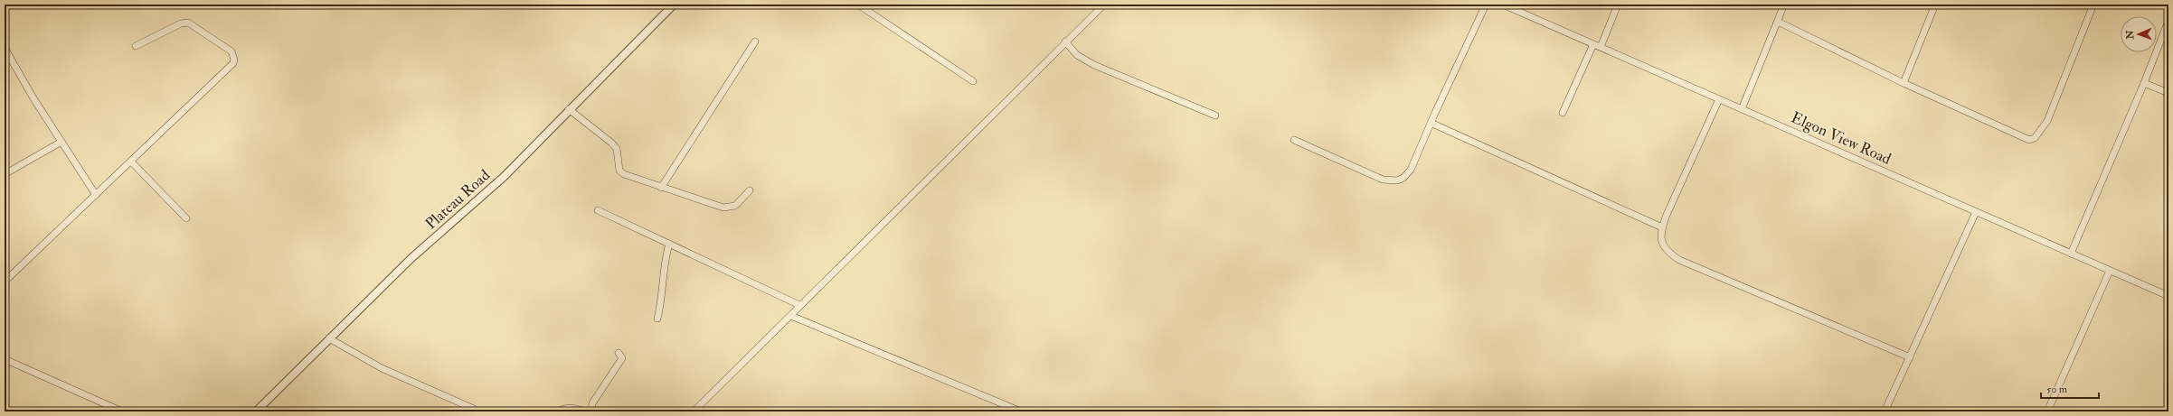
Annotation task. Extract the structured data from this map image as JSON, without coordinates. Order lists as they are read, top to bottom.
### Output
{
  "streets": {
    "street": ["Elgon View Road", "Plateau Road"]
  },
  "scale_bar": "50 m",
  "north": "left"
}
